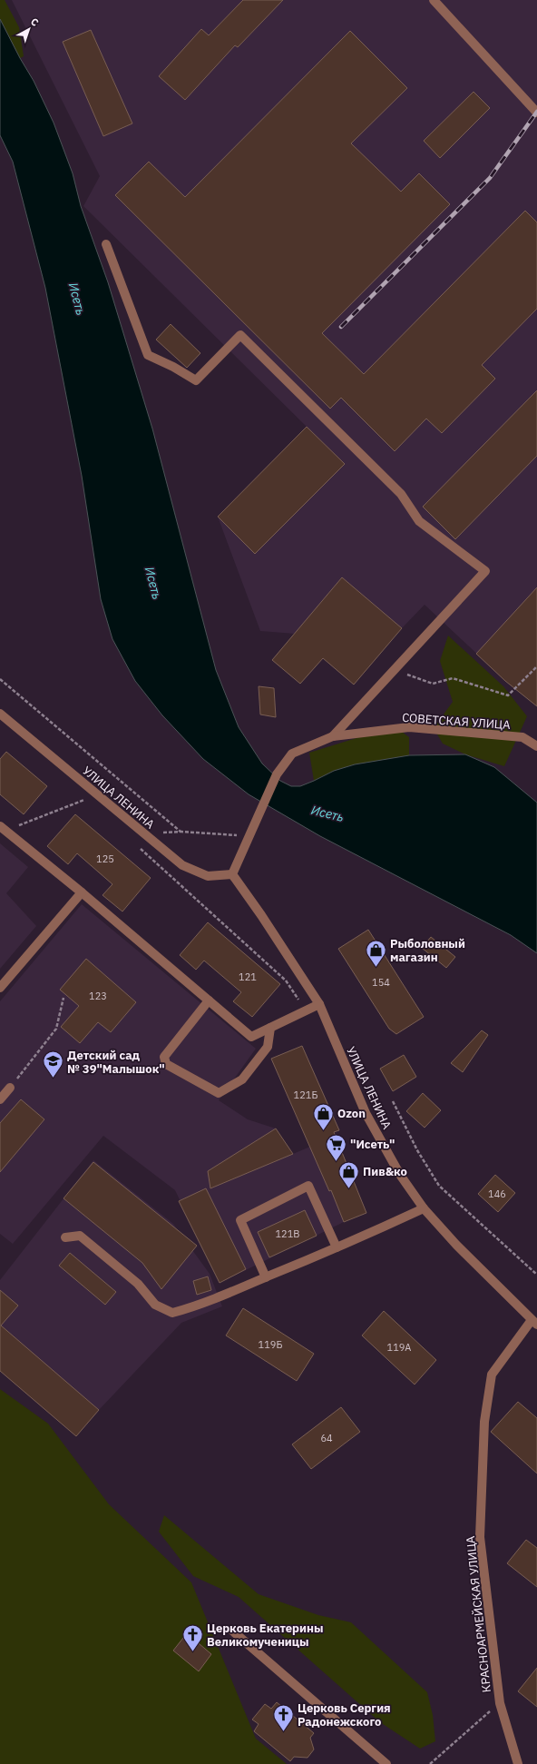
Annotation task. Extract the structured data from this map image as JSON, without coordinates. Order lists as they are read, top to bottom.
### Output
{
  "streets": {
    "street": ["СОВЕТСКАЯ УЛИЦА", "УЛИЦА ЛЕНИНА", "КРАСНОАРМЕЙСКАЯ УЛИЦА"]
  },
  "crossings": [
    ["СОВЕТСКАЯ УЛИЦА", "УЛИЦА ЛЕНИНА"],
    ["УЛИЦА ЛЕНИНА", "КРАСНОАРМЕЙСКАЯ УЛИЦА"]
  ],
  "water": ["Исеть"],
  "places": {
    "shop": ["Рыболовный магазин", "Ozon", "Пив&ко"],
    "school or university": ["Детский сад № 39\"Малышок\""],
    "supermarket": ["\"Исеть\""],
    "church": ["Церковь Екатерины Великомученицы", "Церковь Сергия Радонежского"]
  },
  "house_numbers": [
    "125",
    "121",
    "154",
    "123",
    "121Б",
    "146",
    "121В",
    "119Б",
    "119А",
    "64"
  ],
  "north": "top right"
}
